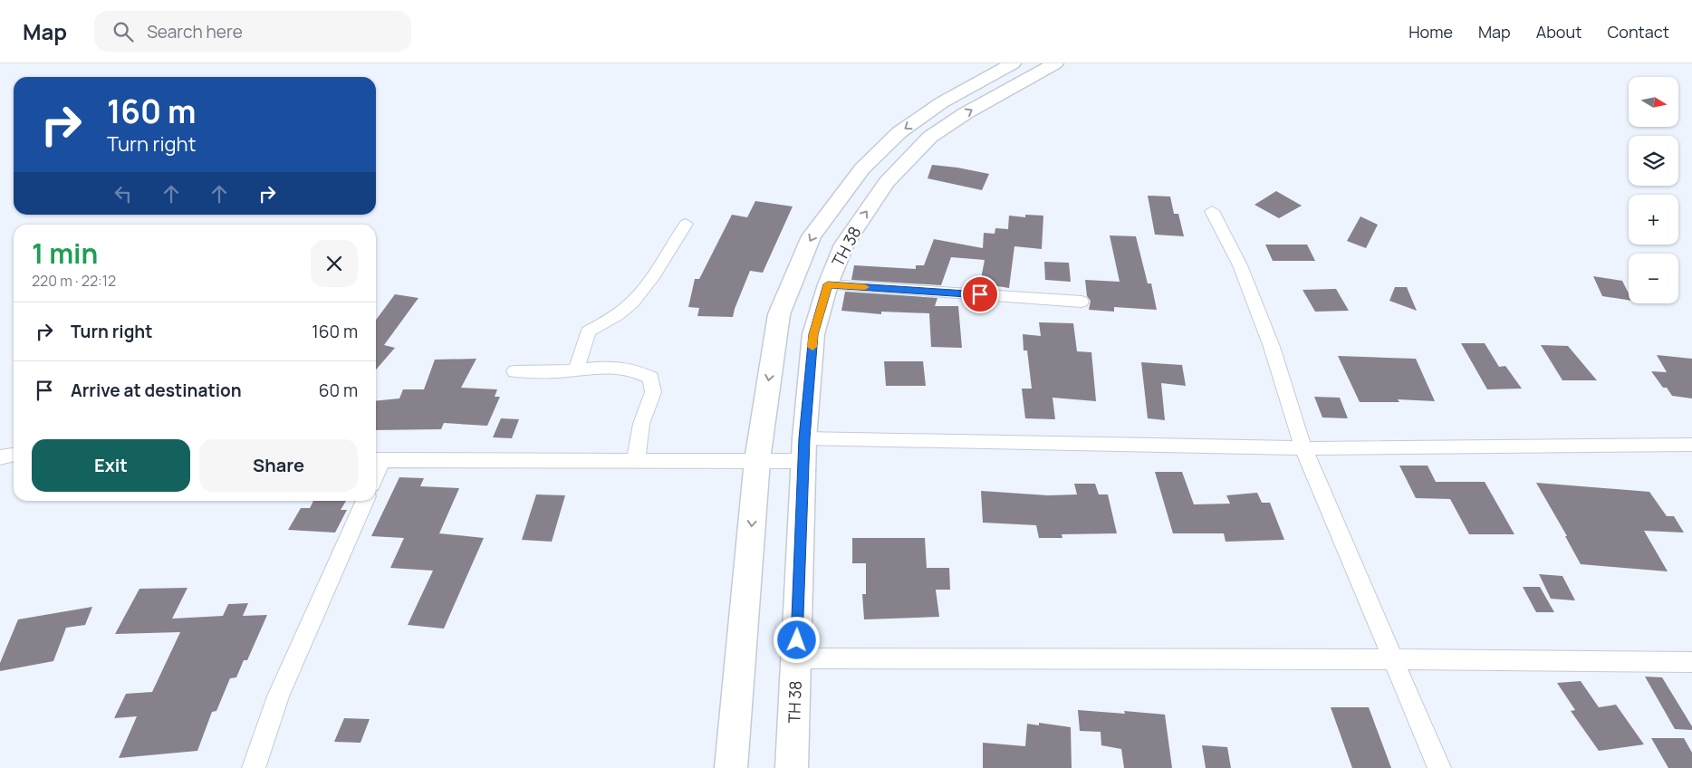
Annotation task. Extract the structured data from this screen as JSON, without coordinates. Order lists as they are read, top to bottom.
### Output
{
  "streets": {
    "street": ["TH 38"]
  },
  "north": "right",
  "page": {
    "header": "Map",
    "search": "Search here",
    "nav": [
      "Home",
      "Map",
      "About",
      "Contact"
    ],
    "map_buttons": ["+", "−"],
    "turn": ["160 m", "Turn right"],
    "heading": ["1 min", "220 m · 22:12"],
    "list": [
      {
        "name": "Turn right",
        "value": "160 m"
      },
      {
        "name": "Arrive at destination",
        "value": "60 m"
      }
    ],
    "buttons": ["Exit", "Share"]
  }
}
